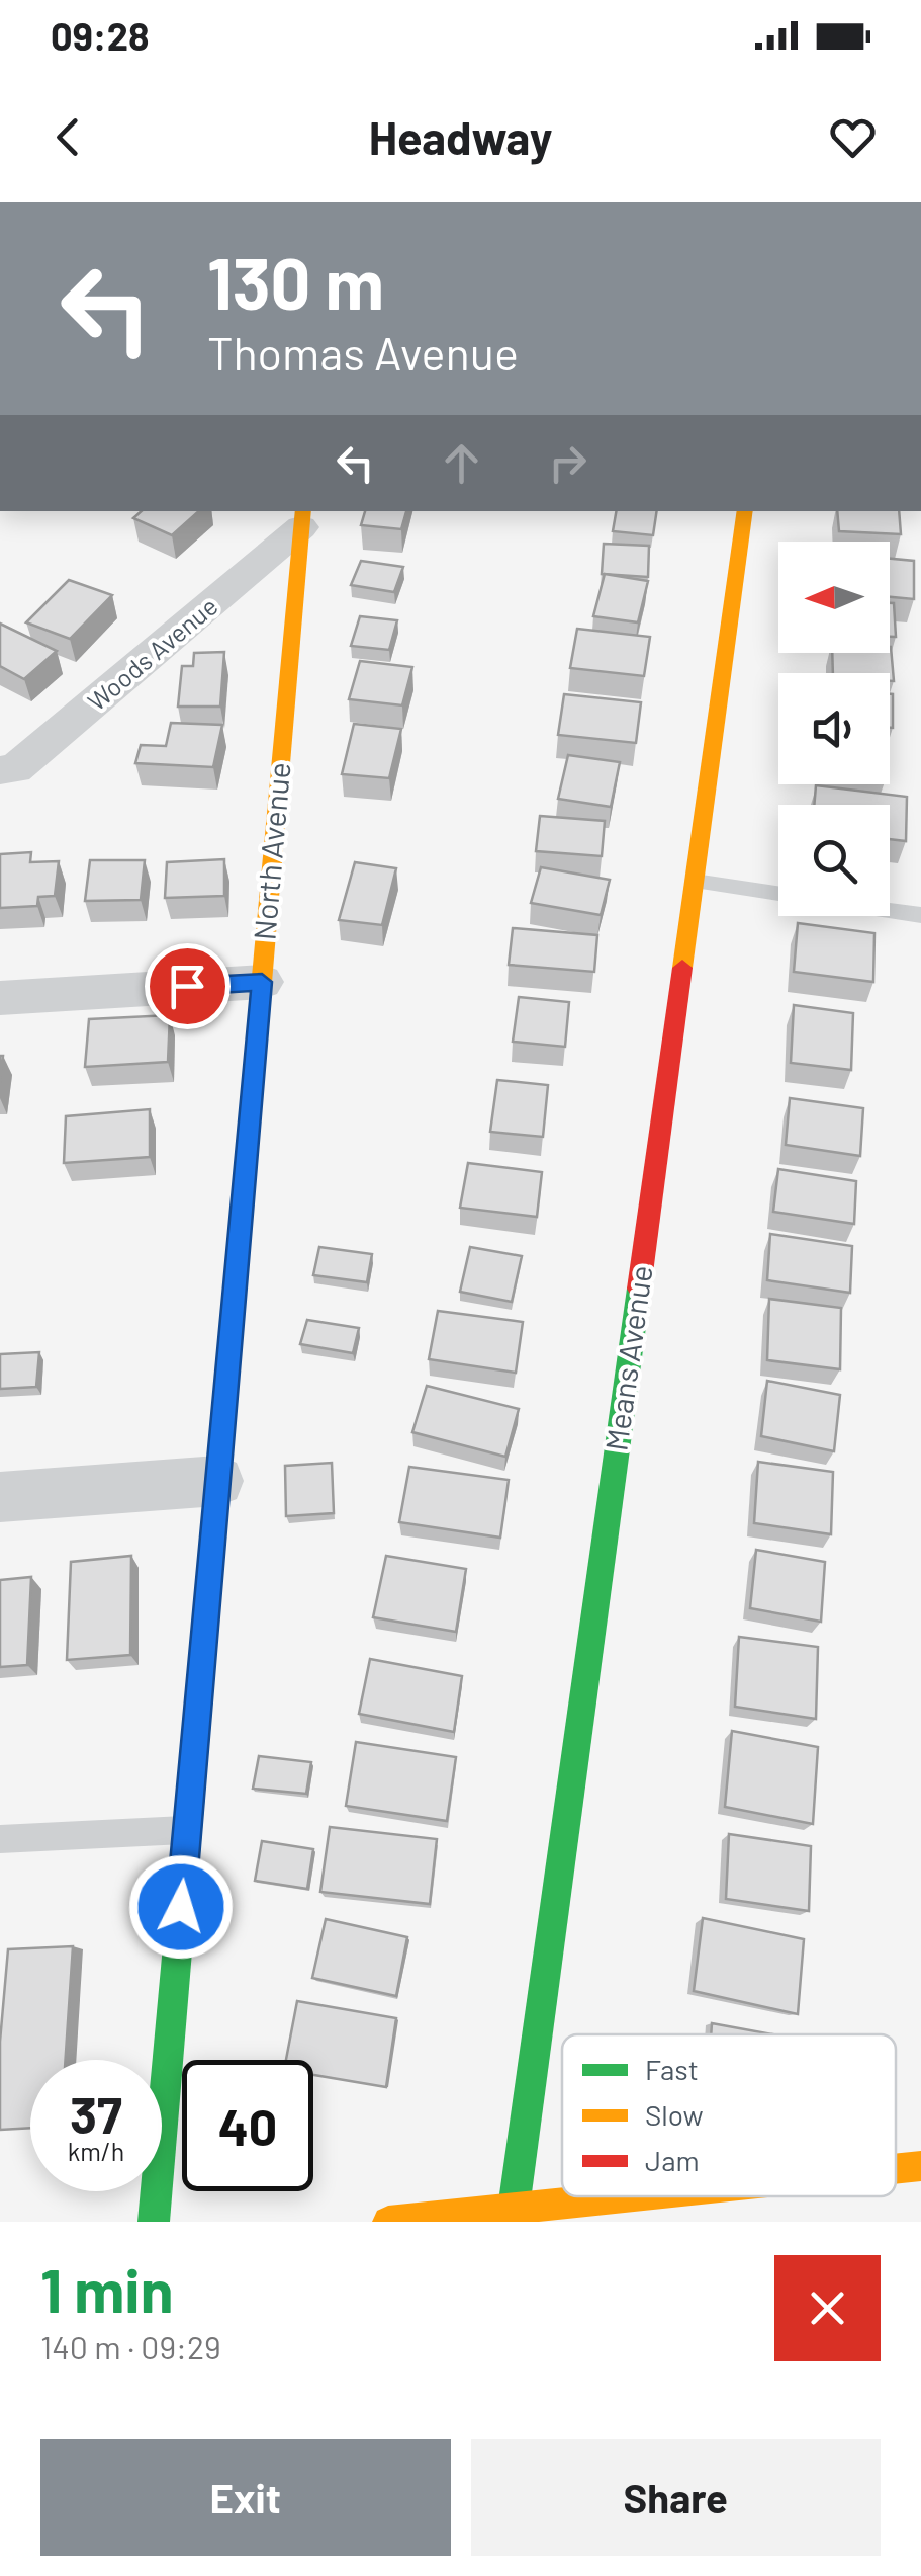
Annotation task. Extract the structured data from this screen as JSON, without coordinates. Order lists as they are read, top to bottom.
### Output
{
  "streets": {
    "street": ["Woods Avenue", "North Avenue", "Means Avenue"]
  },
  "crossings": [
    ["Woods Avenue", "North Avenue"]
  ],
  "legend": ["Fast", "Slow", "Jam"],
  "north": "left",
  "page": {
    "status": "09:28",
    "header": "Headway",
    "turn": ["130 m", "Thomas Avenue"],
    "speed": "37 km/h",
    "limit": "40",
    "heading": ["1 min", "140 m · 09:29"],
    "buttons": ["Exit", "Share"]
  }
}
